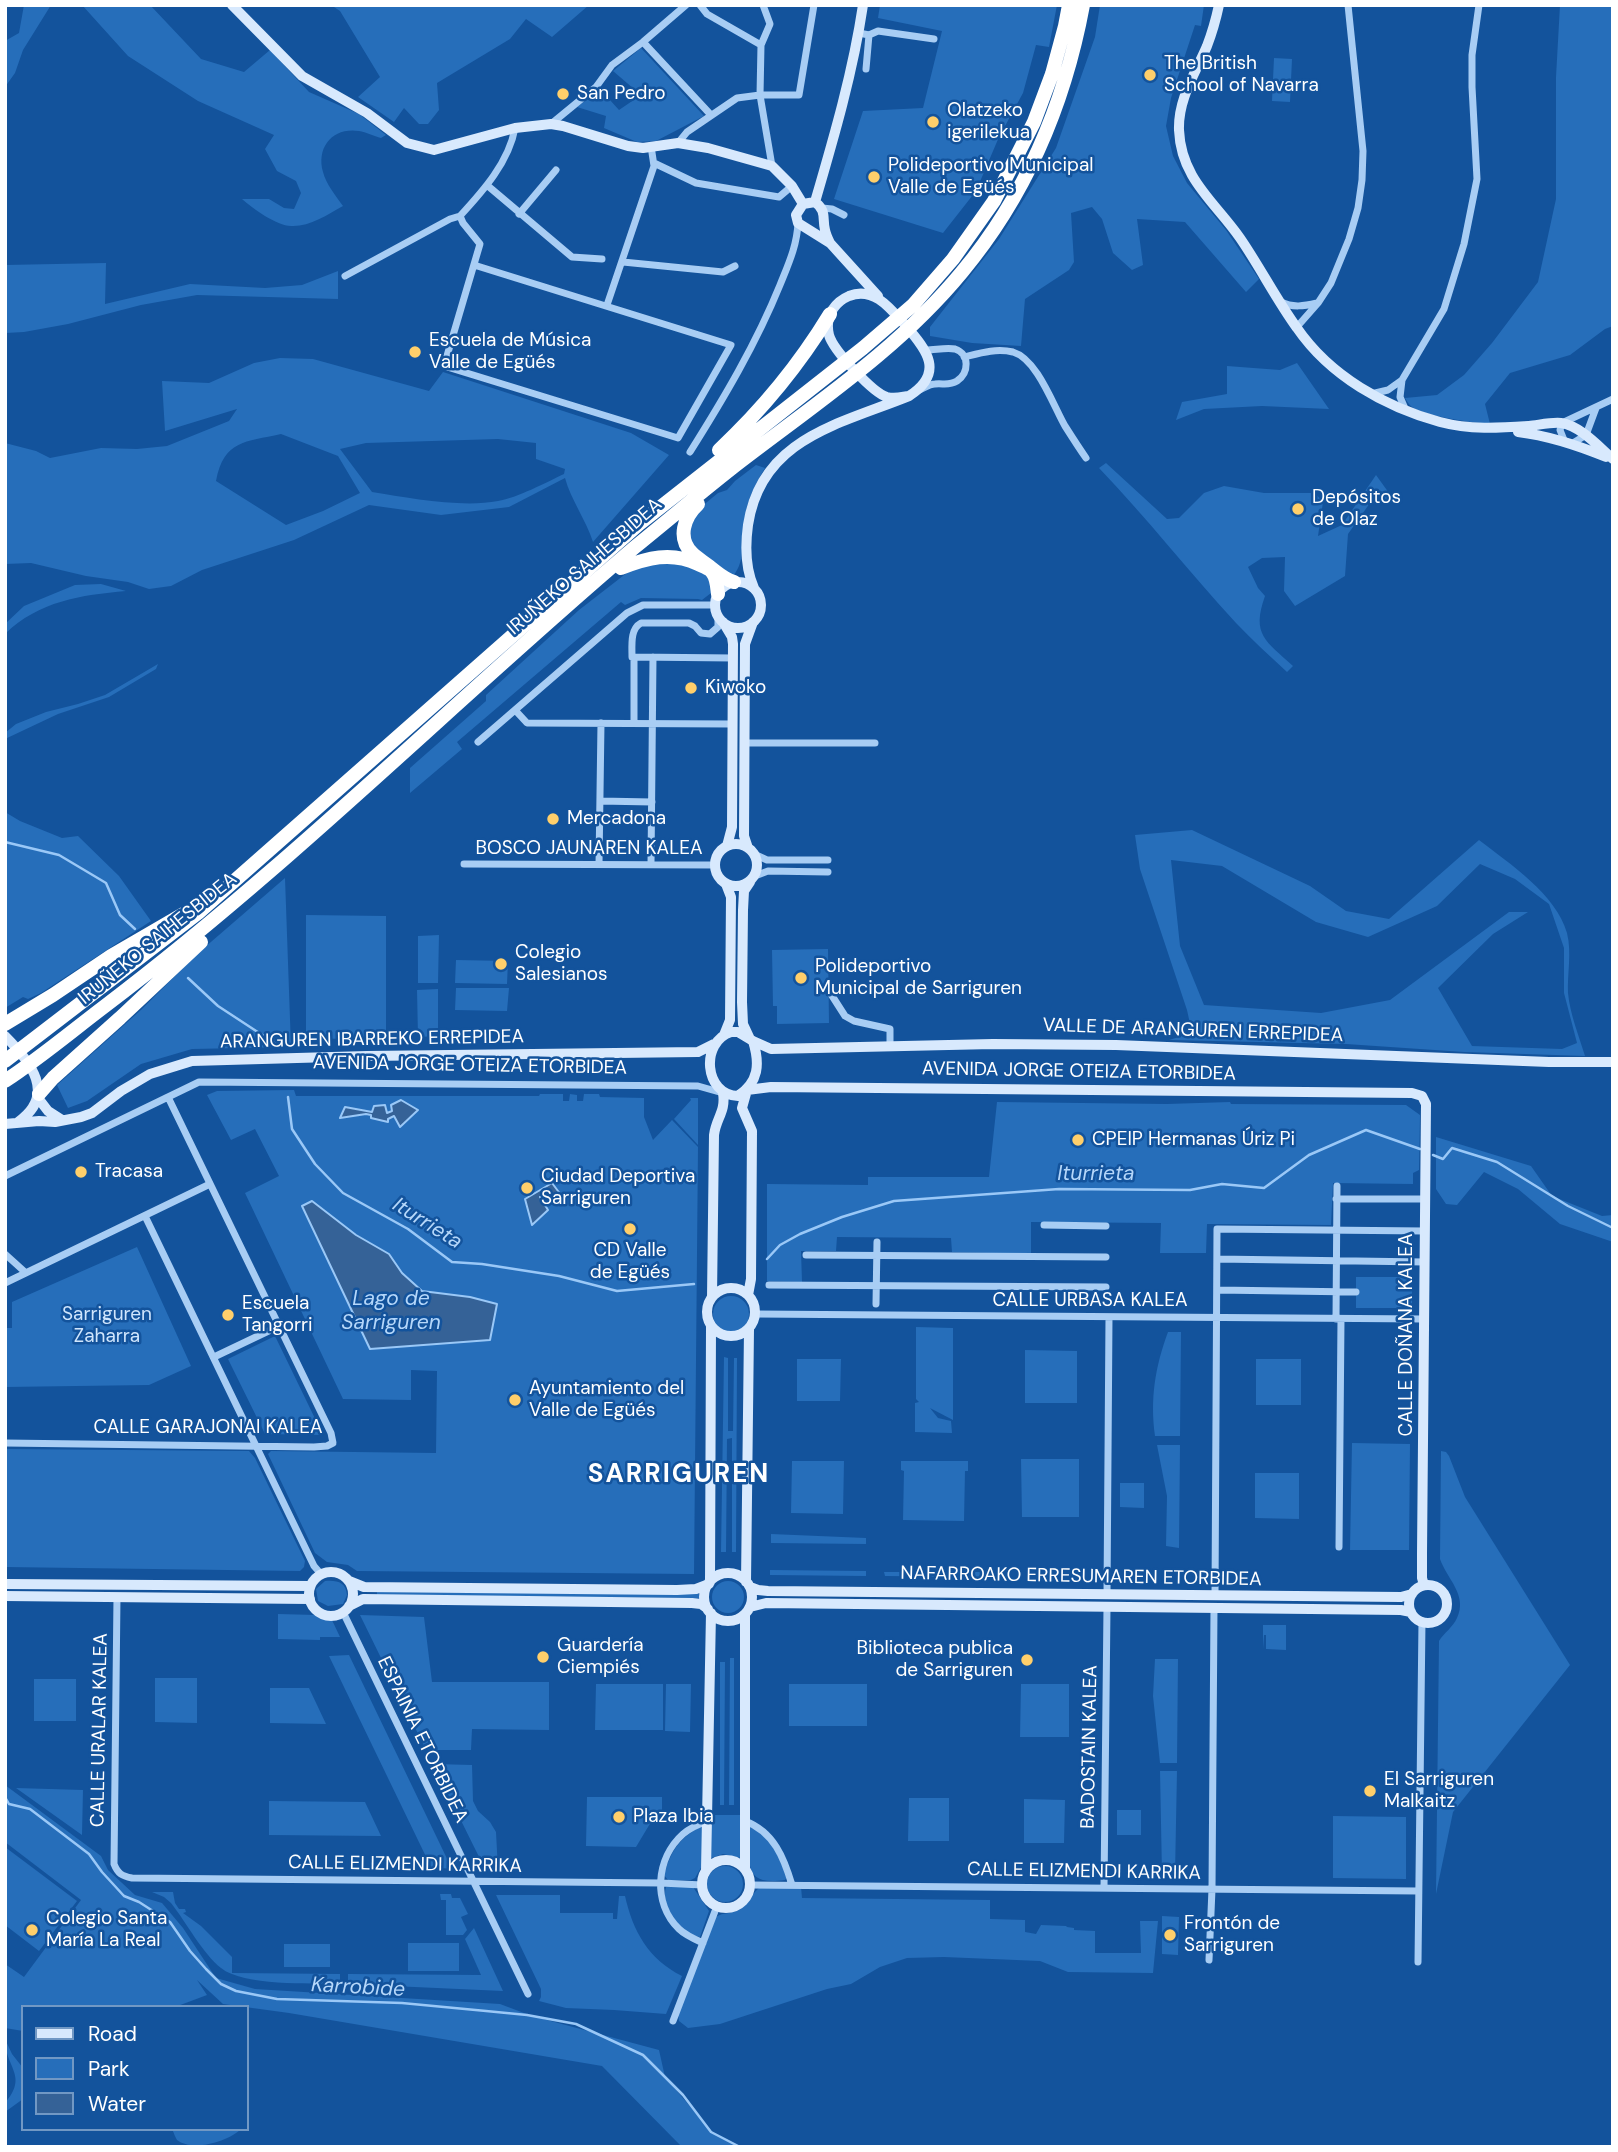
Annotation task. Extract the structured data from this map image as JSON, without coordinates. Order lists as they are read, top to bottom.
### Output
{
  "streets": {
    "highway": ["IRUÑEKO SAIHESBIDEA"],
    "street": [
      "BOSCO JAUNAREN KALEA",
      "VALLE DE ARANGUREN ERREPIDEA",
      "ARANGUREN IBARREKO ERREPIDEA",
      "AVENIDA JORGE OTEIZA ETORBIDEA",
      "CALLE URBASA KALEA",
      "CALLE DOÑANA KALEA",
      "CALLE GARAJONAI KALEA",
      "NAFARROAKO ERRESUMAREN ETORBIDEA",
      "CALLE URALAR KALEA",
      "ESPAINIA ETORBIDEA",
      "BADOSTAIN KALEA",
      "CALLE ELIZMENDI KARRIKA"
    ]
  },
  "crossings": [
    ["AVENIDA JORGE OTEIZA ETORBIDEA", "CALLE DOÑANA KALEA"],
    ["AVENIDA JORGE OTEIZA ETORBIDEA", "CALLE GARAJONAI KALEA"],
    ["CALLE URBASA KALEA", "CALLE DOÑANA KALEA"],
    ["CALLE DOÑANA KALEA", "NAFARROAKO ERRESUMAREN ETORBIDEA"],
    ["NAFARROAKO ERRESUMAREN ETORBIDEA", "ESPAINIA ETORBIDEA"],
    ["NAFARROAKO ERRESUMAREN ETORBIDEA", "BADOSTAIN KALEA"],
    ["CALLE URALAR KALEA", "CALLE ELIZMENDI KARRIKA"],
    ["ESPAINIA ETORBIDEA", "CALLE ELIZMENDI KARRIKA"],
    ["BADOSTAIN KALEA", "CALLE ELIZMENDI KARRIKA"]
  ],
  "districts": ["SARRIGUREN"],
  "water": ["Iturrieta", "Lago de Sarriguren", "Karrobide"],
  "parks": ["Sarriguren Zaharra"],
  "places": [
    "The British School of Navarra",
    "San Pedro",
    "Olatzeko igerilekua",
    "Polideportivo Municipal Valle de Egüés",
    "Escuela de Música Valle de Egüés",
    "Depósitos de Olaz",
    "Kiwoko",
    "Mercadona",
    "Colegio Salesianos",
    "Polideportivo Municipal de Sarriguren",
    "CPEIP Hermanas Úriz Pi",
    "Tracasa",
    "Ciudad Deportiva Sarriguren",
    "CD Valle de Egüés",
    "Escuela Tangorri",
    "Ayuntamiento del Valle de Egüés",
    "Guardería Ciempiés",
    "Biblioteca publica de Sarriguren",
    "EI Sarriguren Malkaitz",
    "Plaza Ibia",
    "Colegio Santa María La Real",
    "Frontón de Sarriguren"
  ],
  "legend": ["Road", "Park", "Water"]
}
